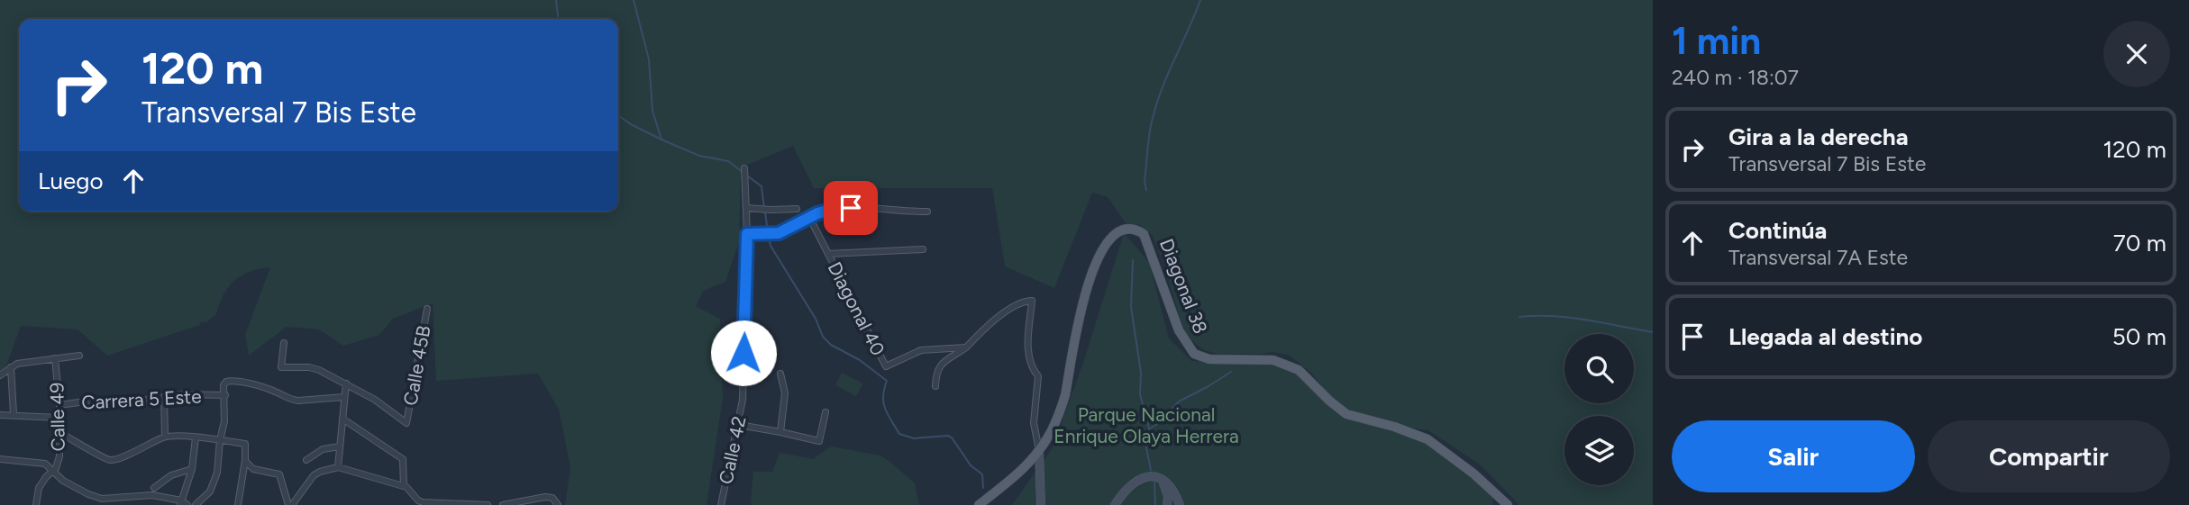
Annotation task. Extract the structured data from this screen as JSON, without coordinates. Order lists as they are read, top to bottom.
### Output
{
  "streets": {
    "main road": ["Diagonal 38"],
    "street": [
      "Diagonal 40",
      "Calle 45B",
      "Carrera 5 Este",
      "Calle 49",
      "Calle 42"
    ]
  },
  "crossings": [
    ["Carrera 5 Este", "Calle 49"]
  ],
  "parks": ["Parque Nacional Enrique Olaya Herrera"],
  "page": {
    "heading": ["1 min", "240 m · 18:07"],
    "turn": ["120 m", "Transversal 7 Bis Este"],
    "list": [
      {
        "name": "Gira a la derecha",
        "note": "Transversal 7 Bis Este",
        "value": "120 m"
      },
      {
        "name": "Continúa",
        "note": "Transversal 7A Este",
        "value": "70 m"
      },
      {
        "name": "Llegada al destino",
        "value": "50 m"
      }
    ],
    "then": "Luego",
    "buttons": ["Salir", "Compartir"]
  }
}
